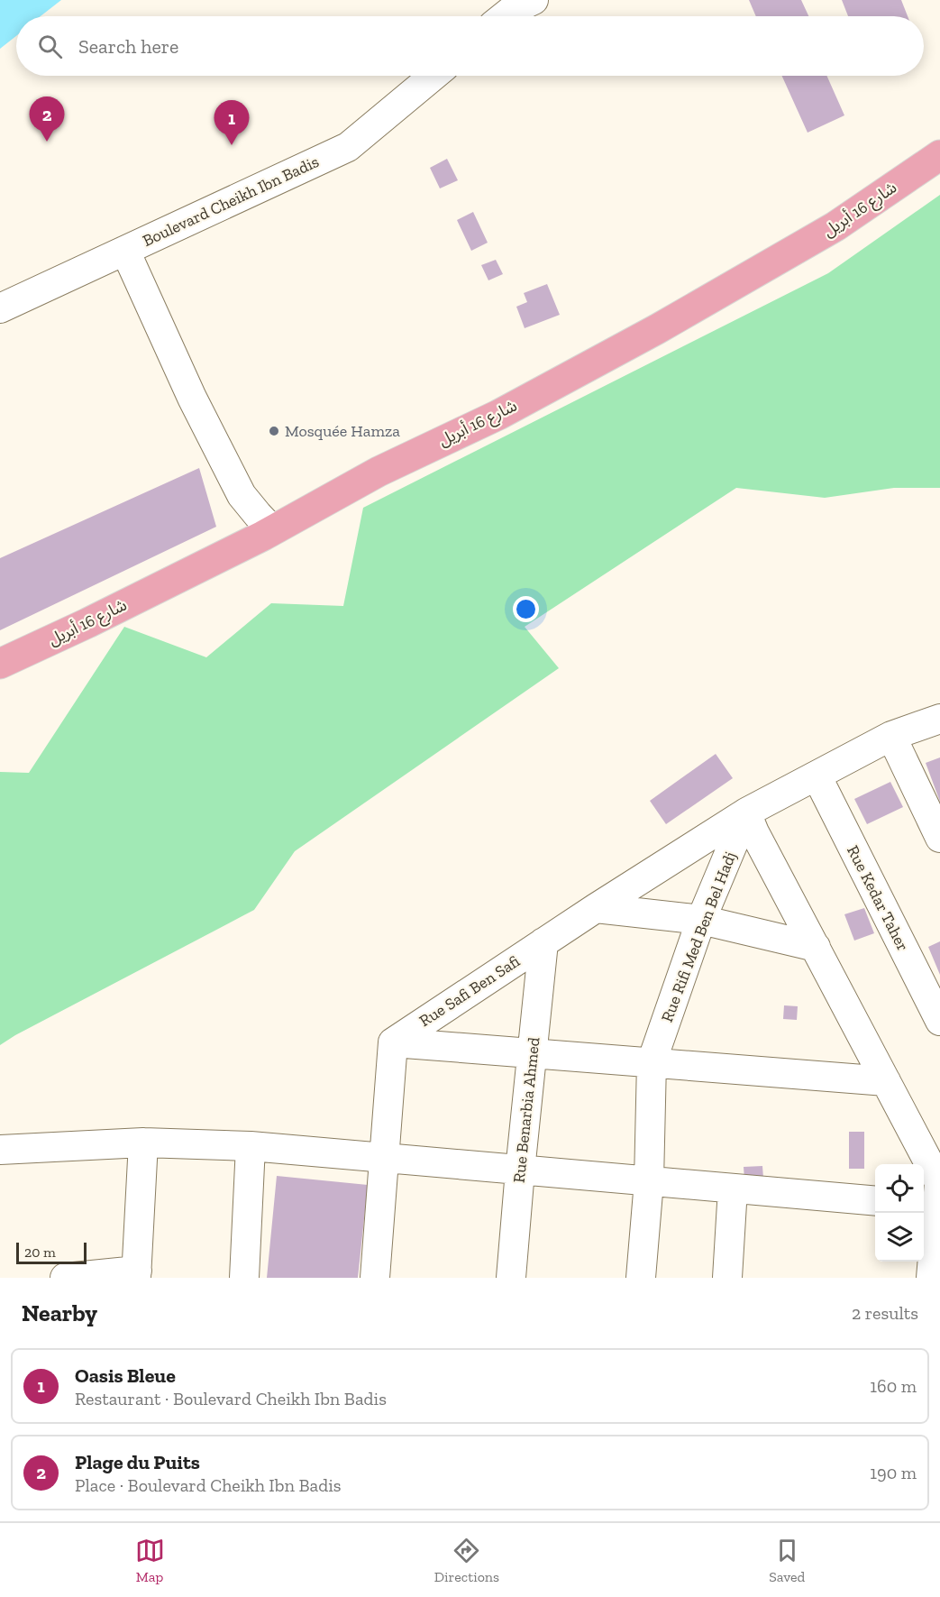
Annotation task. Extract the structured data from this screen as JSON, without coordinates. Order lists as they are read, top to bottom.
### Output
{
  "streets": {
    "main road": ["شارع 16 أبريل"],
    "street": [
      "Boulevard Cheikh Ibn Badis",
      "Rue Kedar Taher",
      "Rue Rifi Med Ben Bel Hadj",
      "Rue Safi Ben Safi",
      "Rue Benarbia Ahmed"
    ]
  },
  "crossings": [
    ["Rue Rifi Med Ben Bel Hadj", "Rue Safi Ben Safi"],
    ["Rue Safi Ben Safi", "Rue Benarbia Ahmed"]
  ],
  "places": ["Mosquée Hamza"],
  "scale_bar": "20 m",
  "page": {
    "search": "Search here",
    "pins": ["2", "1"],
    "scale": "20 m",
    "heading": ["Nearby", "2 results"],
    "list": [
      {
        "mark": "1",
        "name": "Oasis Bleue",
        "note": "Restaurant · Boulevard Cheikh Ibn Badis",
        "value": "160 m"
      },
      {
        "mark": "2",
        "name": "Plage du Puits",
        "note": "Place · Boulevard Cheikh Ibn Badis",
        "value": "190 m"
      }
    ],
    "nav": ["Map", "Directions", "Saved"]
  }
}
